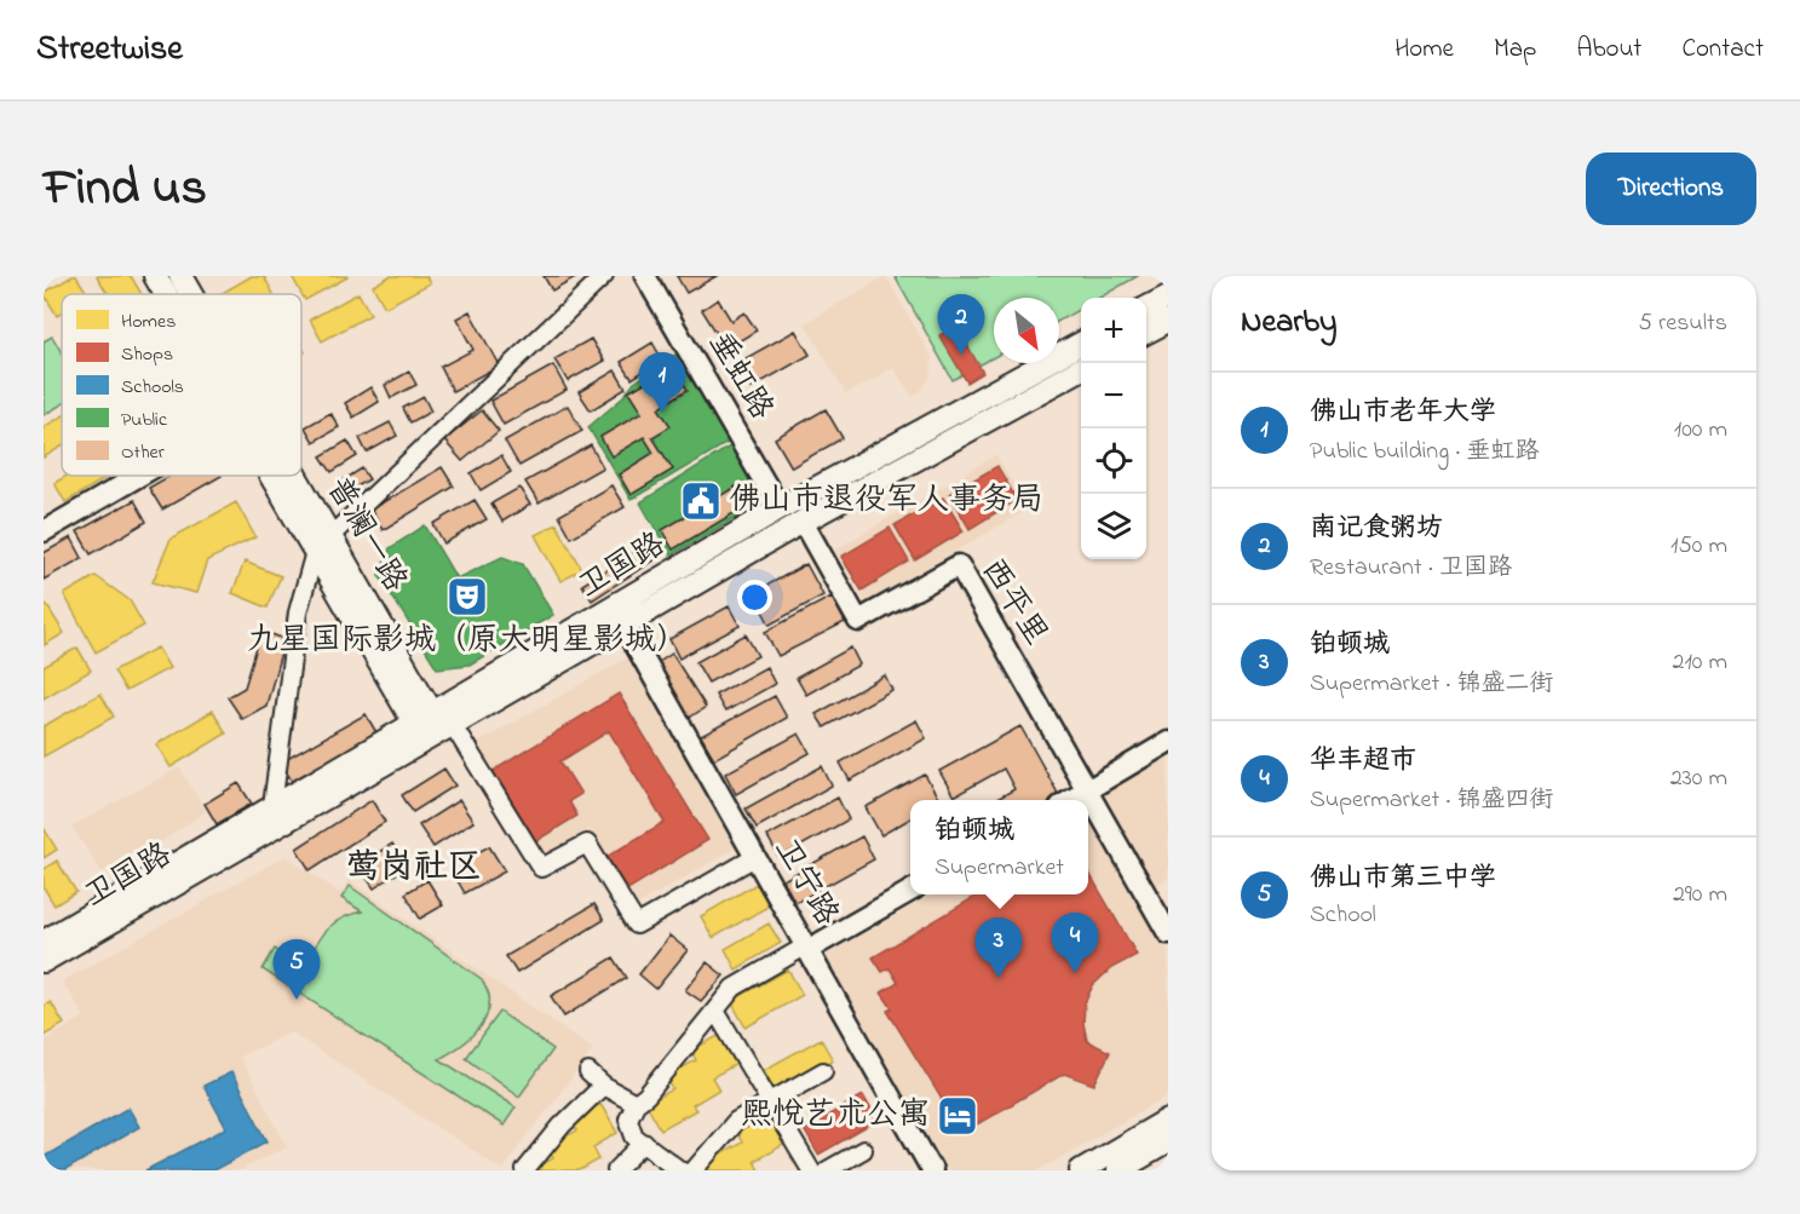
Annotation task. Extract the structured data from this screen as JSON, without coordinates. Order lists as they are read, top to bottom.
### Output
{
  "streets": {
    "main road": ["普澜一路", "卫国路"],
    "street": ["垂虹路", "西平里", "卫宁路"]
  },
  "crossings": [
    ["垂虹路", "卫国路"],
    ["普澜一路", "卫国路"],
    ["卫国路", "西平里"],
    ["卫国路", "卫宁路"]
  ],
  "districts": ["莺岗社区"],
  "places": {
    "public building": ["佛山市退役军人事务局"],
    "theatre": ["九星国际影城（原大明星影城）"],
    "hotel": ["熙悦艺术公寓"]
  },
  "legend": [
    "Homes",
    "Shops",
    "Schools",
    "Public",
    "Other"
  ],
  "north": "bottom right",
  "page": {
    "header": "Streetwise",
    "nav": [
      "Home",
      "Map",
      "About",
      "Contact"
    ],
    "title": "Find us",
    "buttons": "Directions",
    "heading": ["Nearby", "5 results"],
    "pins": [
      "2",
      "1",
      "4",
      "3",
      "5"
    ],
    "map_buttons": ["+", "−"],
    "list": [
      {
        "mark": "1",
        "name": "佛山市老年大学",
        "note": "Public building · 垂虹路",
        "value": "100 m"
      },
      {
        "mark": "2",
        "name": "南记食粥坊",
        "note": "Restaurant · 卫国路",
        "value": "150 m"
      },
      {
        "mark": "3",
        "name": "铂顿城",
        "note": "Supermarket · 锦盛二街",
        "value": "210 m"
      },
      {
        "mark": "4",
        "name": "华丰超市",
        "note": "Supermarket · 锦盛四街",
        "value": "230 m"
      },
      {
        "mark": "5",
        "name": "佛山市第三中学",
        "note": "School",
        "value": "290 m"
      }
    ],
    "popup": ["铂顿城", "Supermarket"]
  }
}
